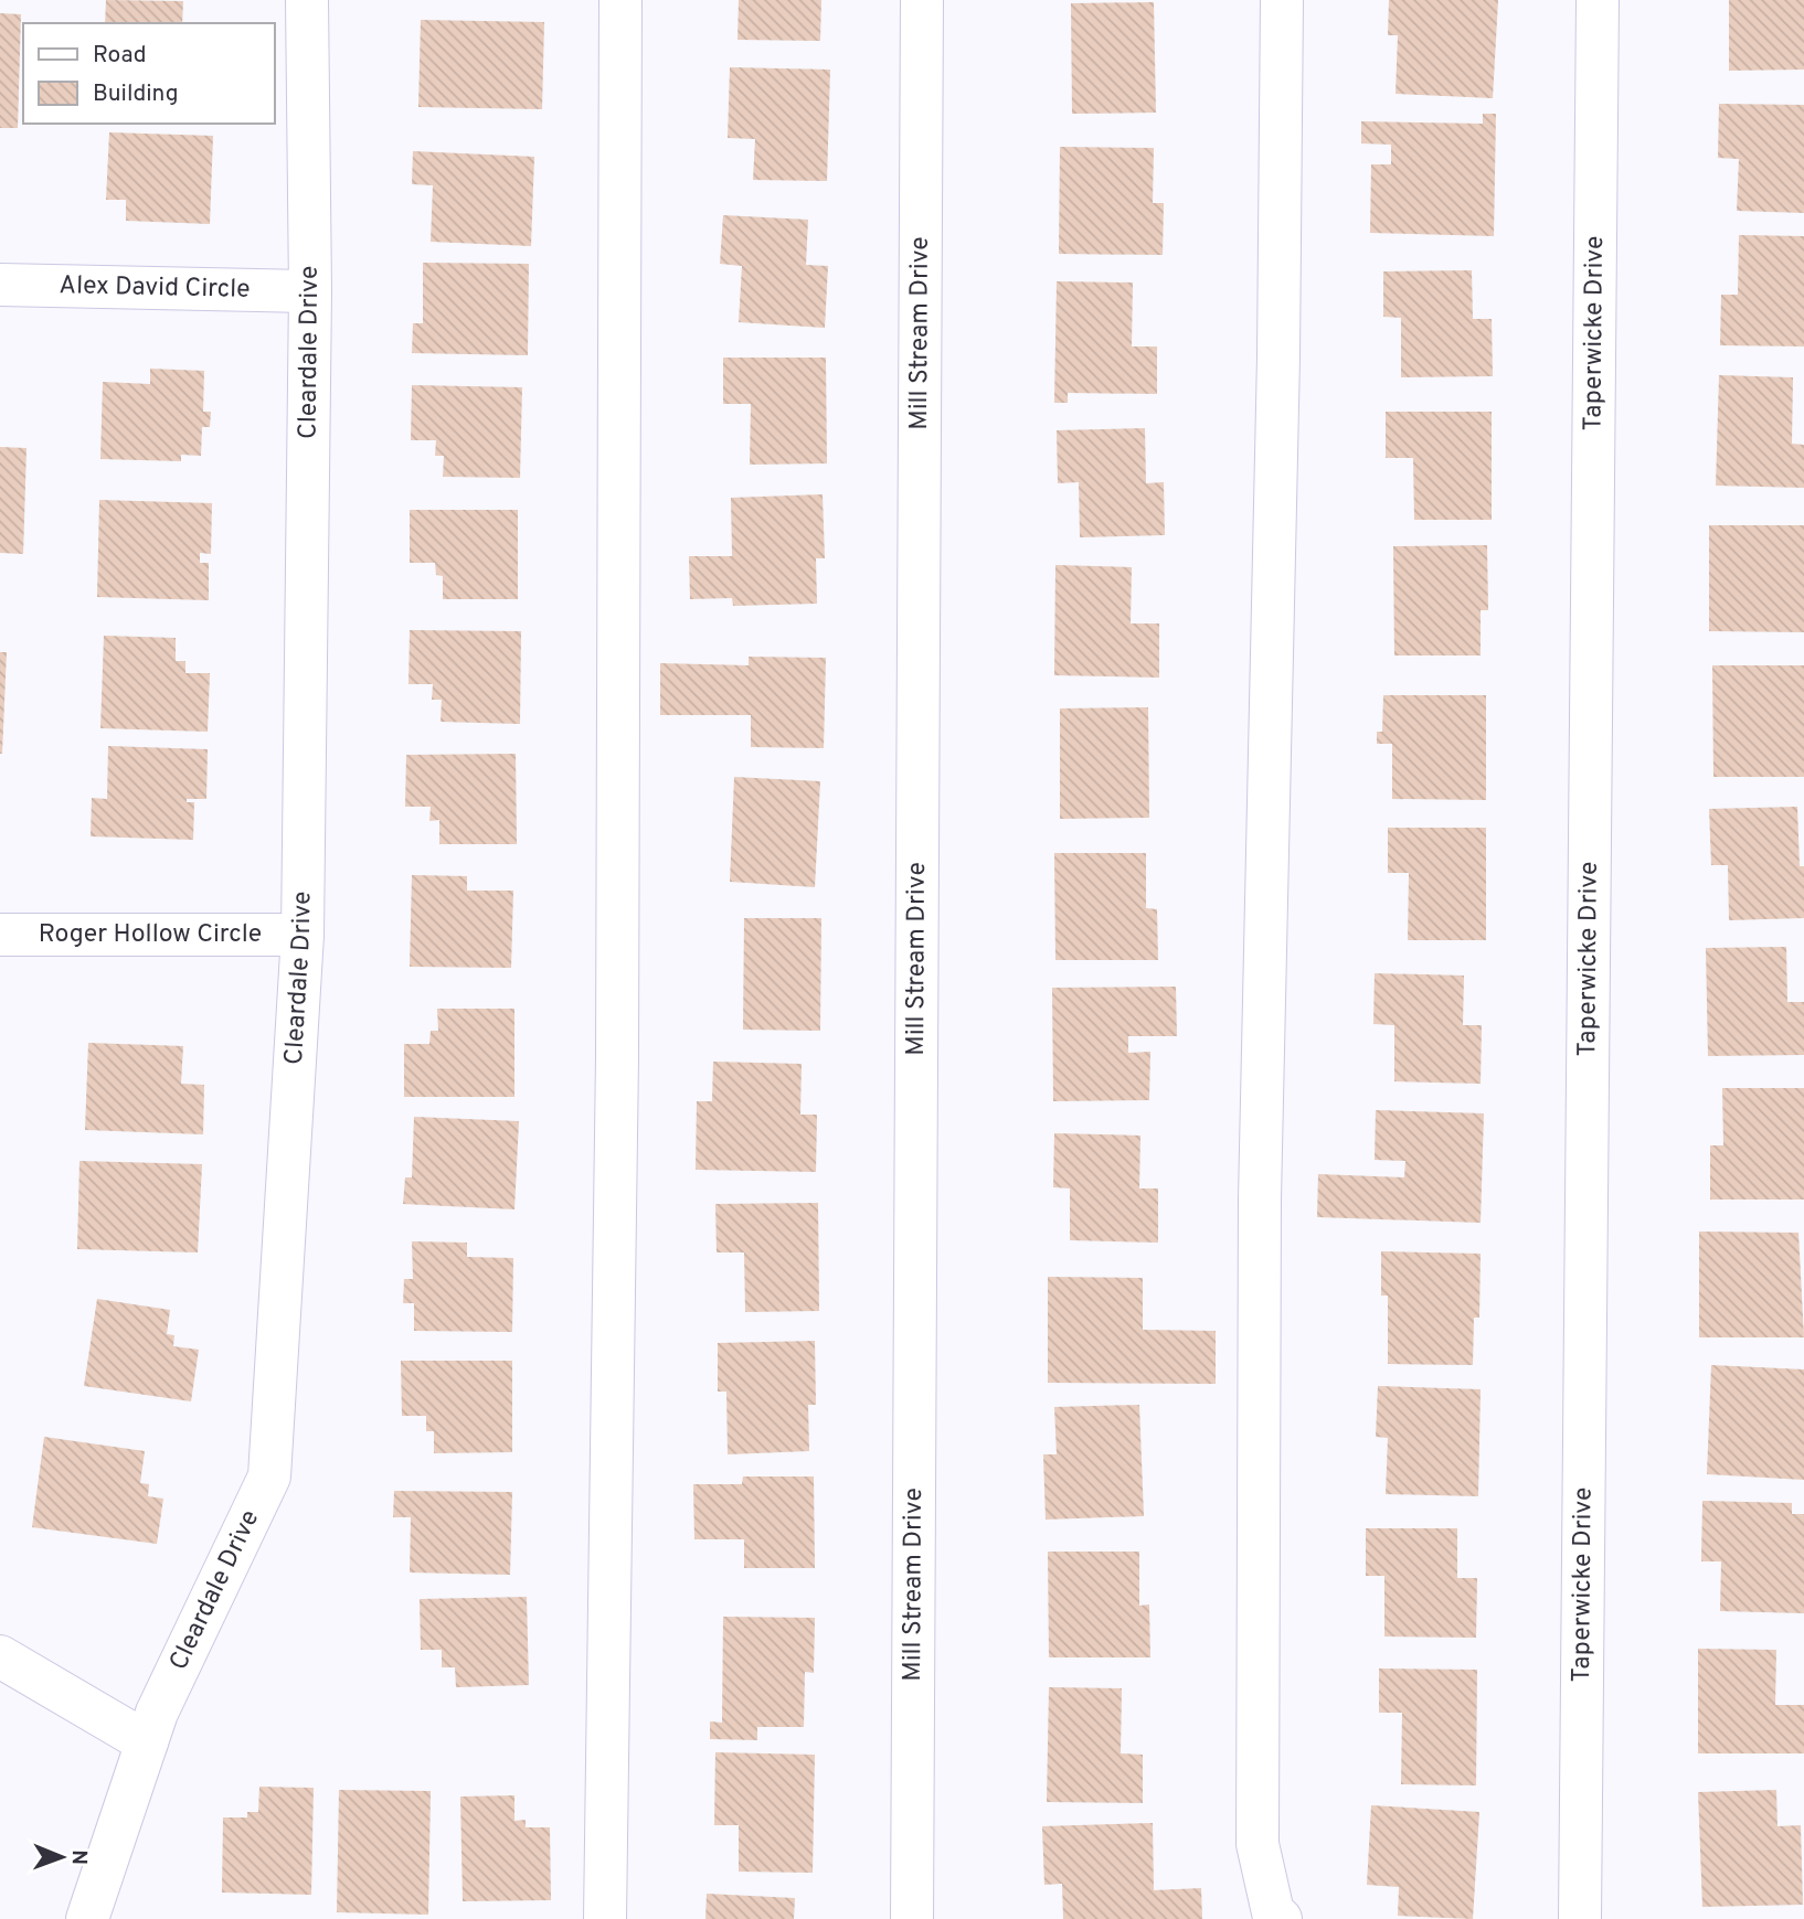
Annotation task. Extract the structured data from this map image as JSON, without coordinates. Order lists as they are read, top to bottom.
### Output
{
  "streets": {
    "street": [
      "Alex David Circle",
      "Mill Stream Drive",
      "Taperwicke Drive",
      "Cleardale Drive",
      "Roger Hollow Circle"
    ]
  },
  "crossings": [
    ["Alex David Circle", "Cleardale Drive"],
    ["Cleardale Drive", "Roger Hollow Circle"]
  ],
  "legend": ["Road", "Building"],
  "north": "right"
}
